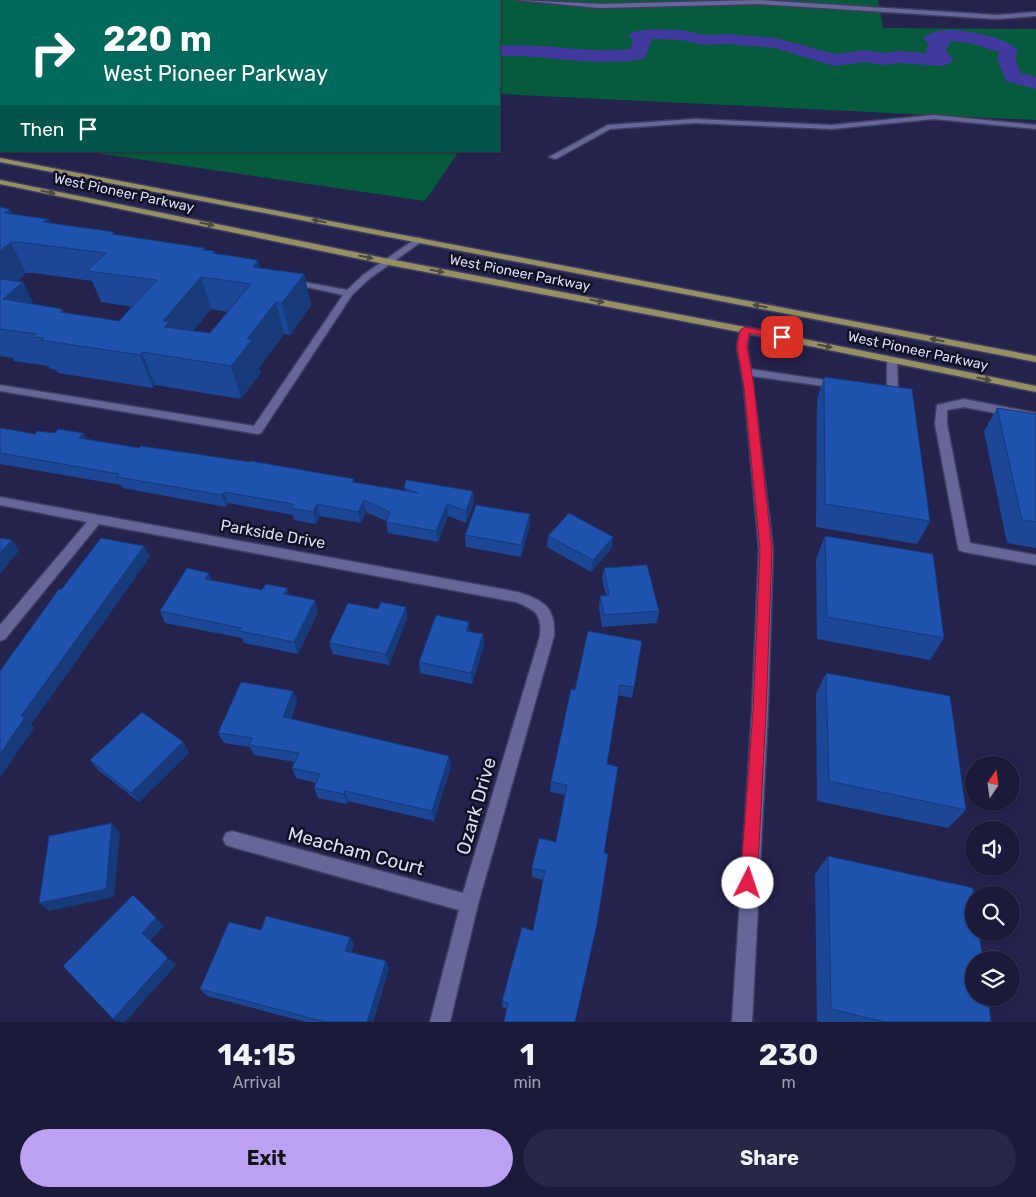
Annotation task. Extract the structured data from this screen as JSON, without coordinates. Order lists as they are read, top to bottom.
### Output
{
  "streets": {
    "main road": ["West Pioneer Parkway"],
    "street": ["Parkside Drive", "Ozark Drive", "Meacham Court"]
  },
  "crossings": [
    ["Parkside Drive", "Ozark Drive"],
    ["Ozark Drive", "Meacham Court"]
  ],
  "north": "top",
  "page": {
    "turn": ["220 m", "West Pioneer Parkway"],
    "then": "Then",
    "eta": [
      "14:15",
      "Arrival",
      "1",
      "min",
      "230",
      "m"
    ],
    "buttons": ["Exit", "Share"]
  }
}
